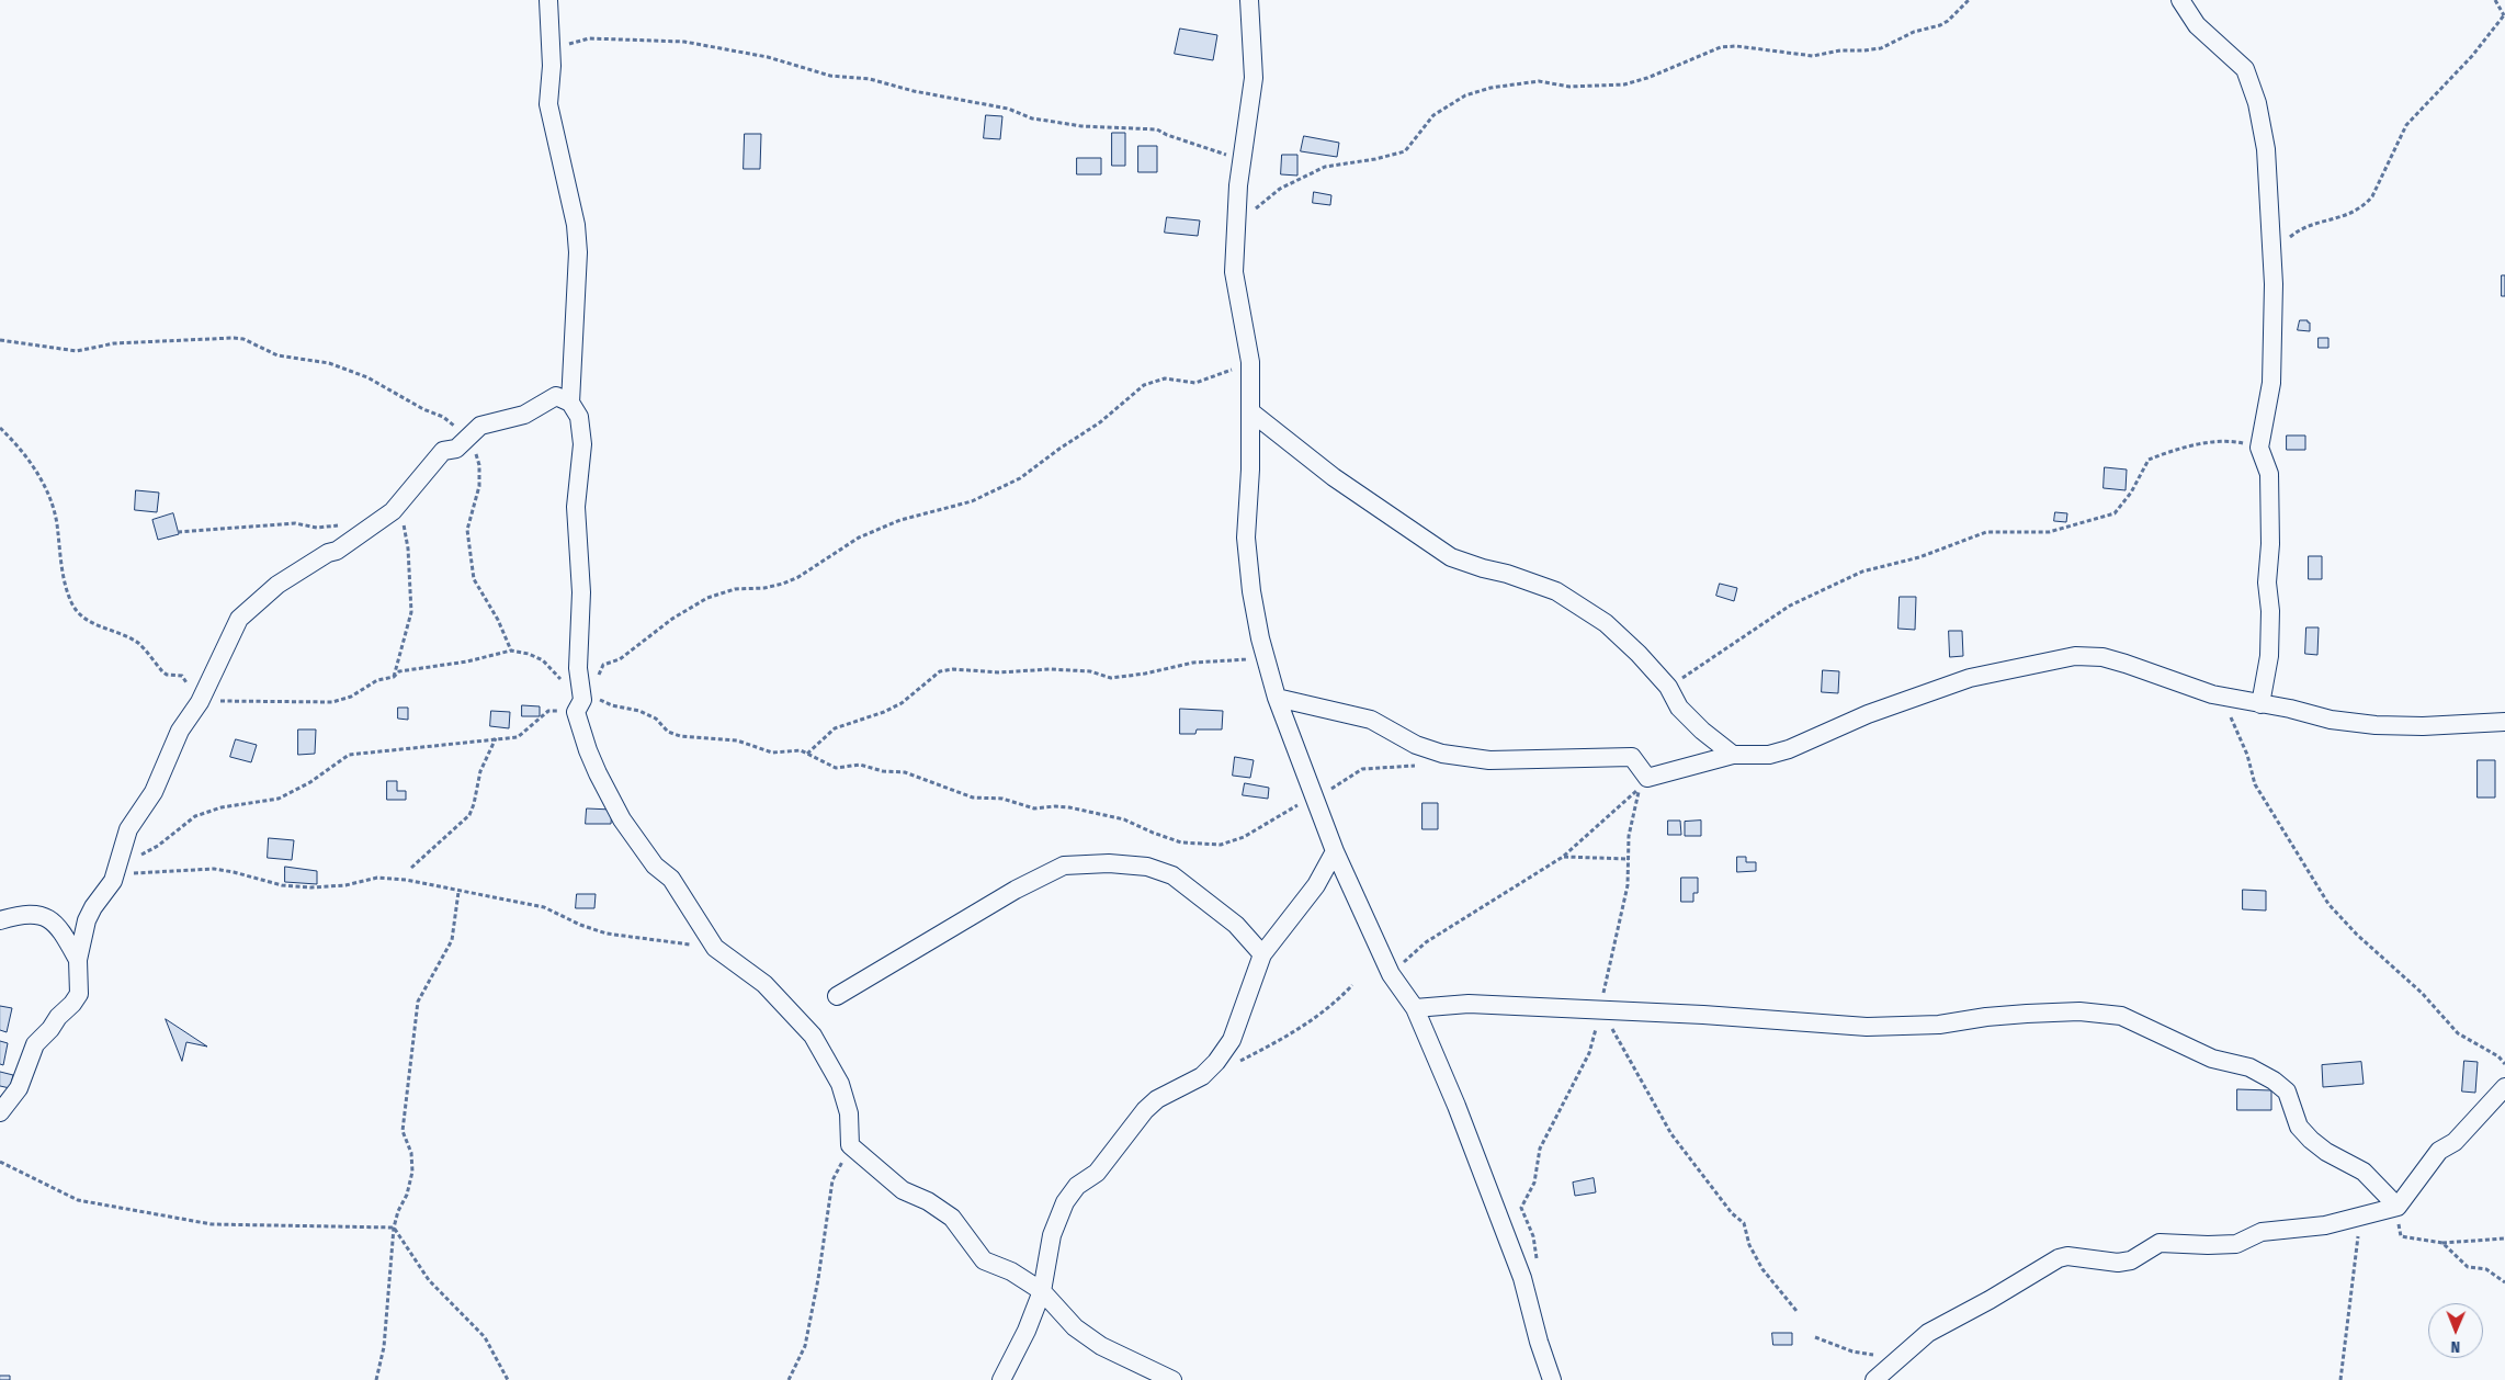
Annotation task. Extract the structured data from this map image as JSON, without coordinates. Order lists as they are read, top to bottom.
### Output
{
  "north": "bottom"
}
